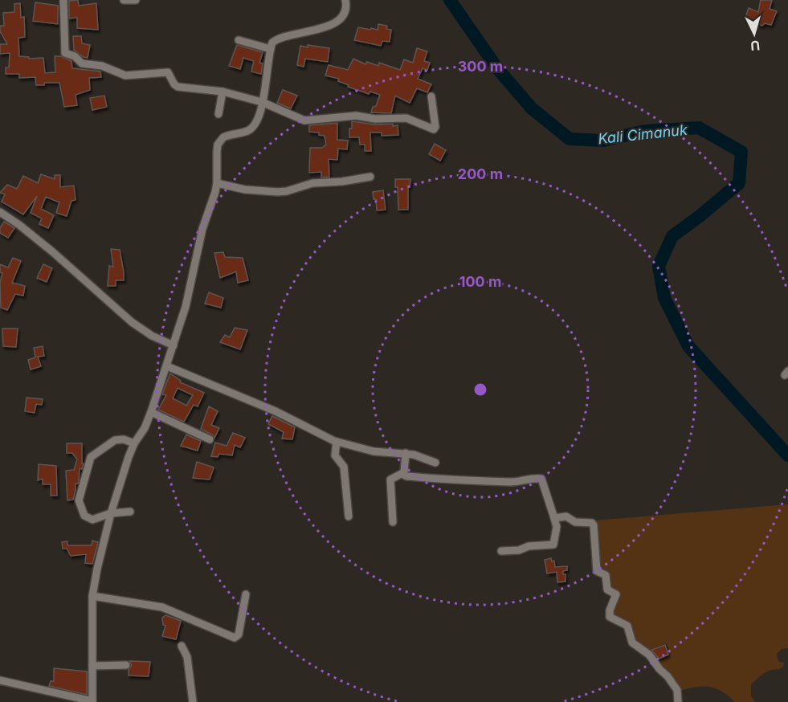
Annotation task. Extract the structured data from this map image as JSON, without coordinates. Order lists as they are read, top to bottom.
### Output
{
  "water": ["Kali Cimanuk"],
  "north": "bottom",
  "rings": ["300 m", "200 m", "100 m"]
}
